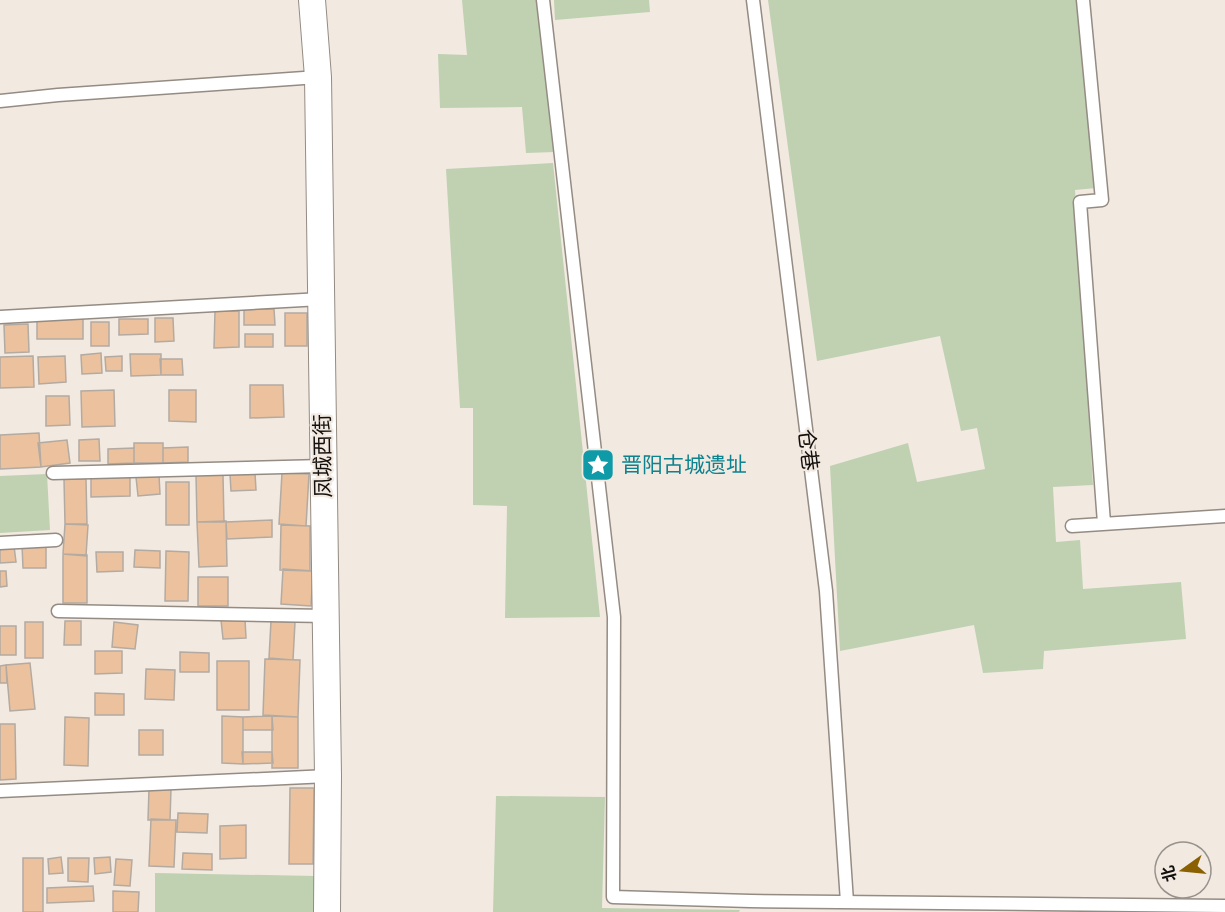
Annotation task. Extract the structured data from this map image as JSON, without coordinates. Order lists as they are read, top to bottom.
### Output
{
  "streets": {
    "street": ["凤城西街"],
    "lane": ["仓巷"]
  },
  "places": {
    "place": ["晋阳古城遗址"]
  },
  "north": "left"
}
